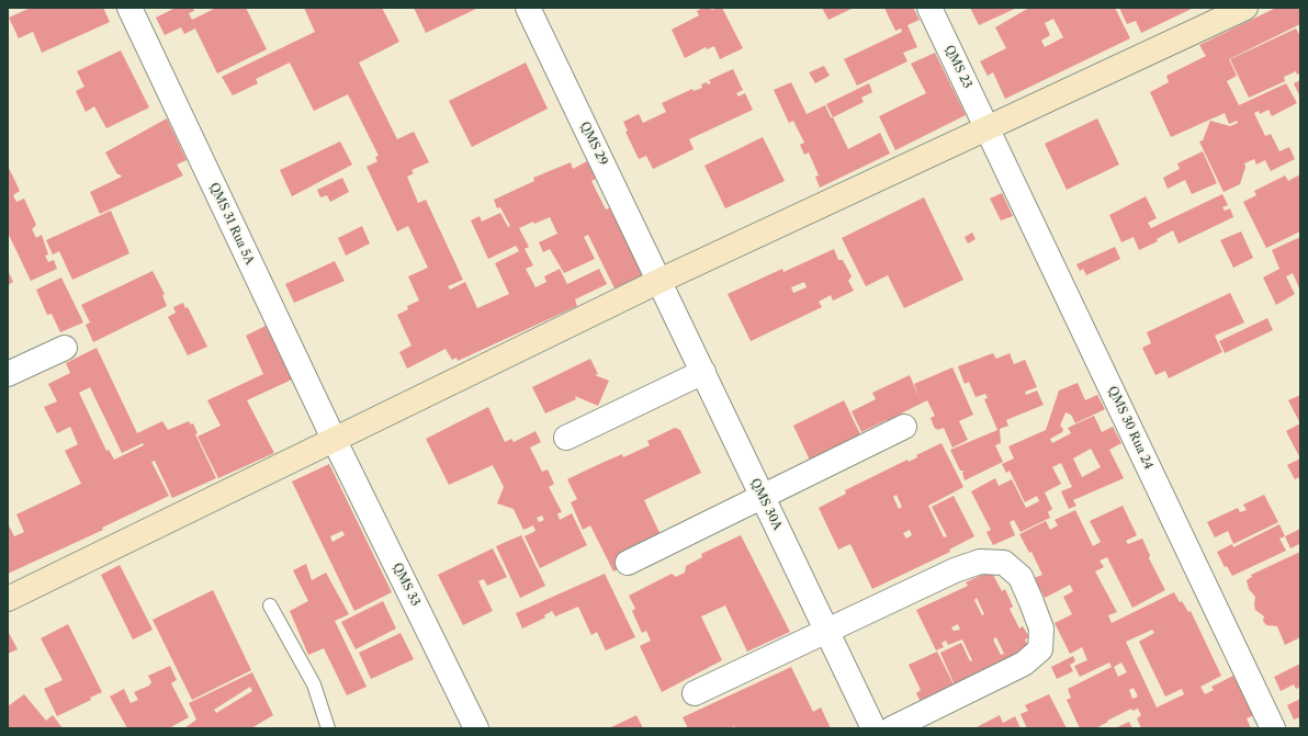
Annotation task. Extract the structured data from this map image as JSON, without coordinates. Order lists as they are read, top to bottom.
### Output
{
  "streets": {
    "street": [
      "QMS 23",
      "QMS 29",
      "QMS 31 Rua 5A",
      "QMS 30 Rua 24",
      "QMS 30A",
      "QMS 33"
    ]
  },
  "crossings": [
    ["QMS 23", "QMS 30 Rua 24"],
    ["QMS 29", "QMS 30A"],
    ["QMS 31 Rua 5A", "QMS 33"]
  ]
}
